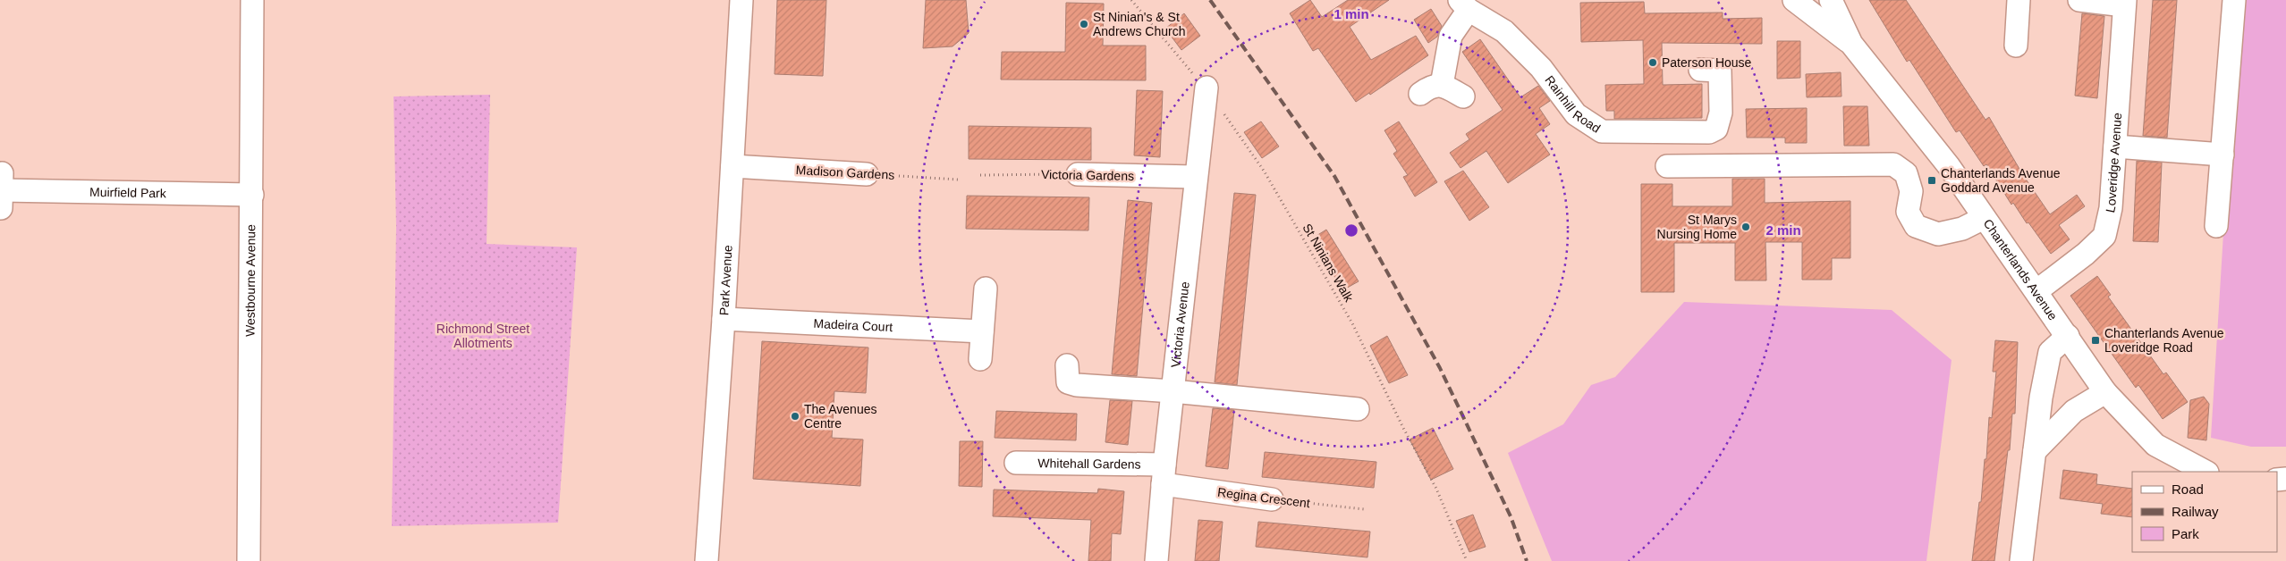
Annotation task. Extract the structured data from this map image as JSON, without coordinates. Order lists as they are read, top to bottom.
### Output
{
  "streets": {
    "street": [
      "Rainhill Road",
      "Loveridge Avenue",
      "Madison Gardens",
      "Victoria Gardens",
      "Muirfield Park",
      "Chanterlands Avenue",
      "Westbourne Avenue",
      "Park Avenue",
      "Victoria Avenue",
      "Madeira Court",
      "Whitehall Gardens",
      "Regina Crescent"
    ],
    "path": ["St Ninians Walk"]
  },
  "crossings": [
    ["Loveridge Avenue", "Chanterlands Avenue"],
    ["Madison Gardens", "Park Avenue"],
    ["Victoria Gardens", "Victoria Avenue"],
    ["Muirfield Park", "Westbourne Avenue"],
    ["St Ninians Walk", "Victoria Avenue"],
    ["Park Avenue", "Madeira Court"],
    ["Victoria Avenue", "Whitehall Gardens"],
    ["Victoria Avenue", "Regina Crescent"],
    ["Whitehall Gardens", "Regina Crescent"]
  ],
  "parks": ["Richmond Street Allotments"],
  "places": {
    "other": [
      "St Ninian's & St Andrews Church",
      "Paterson House",
      "St Marys Nursing Home",
      "The Avenues Centre"
    ],
    "transit": ["Chanterlands Avenue Goddard Avenue", "Chanterlands Avenue Loveridge Road"]
  },
  "legend": ["Road", "Railway", "Park"],
  "rings": ["1 min", "2 min"]
}
